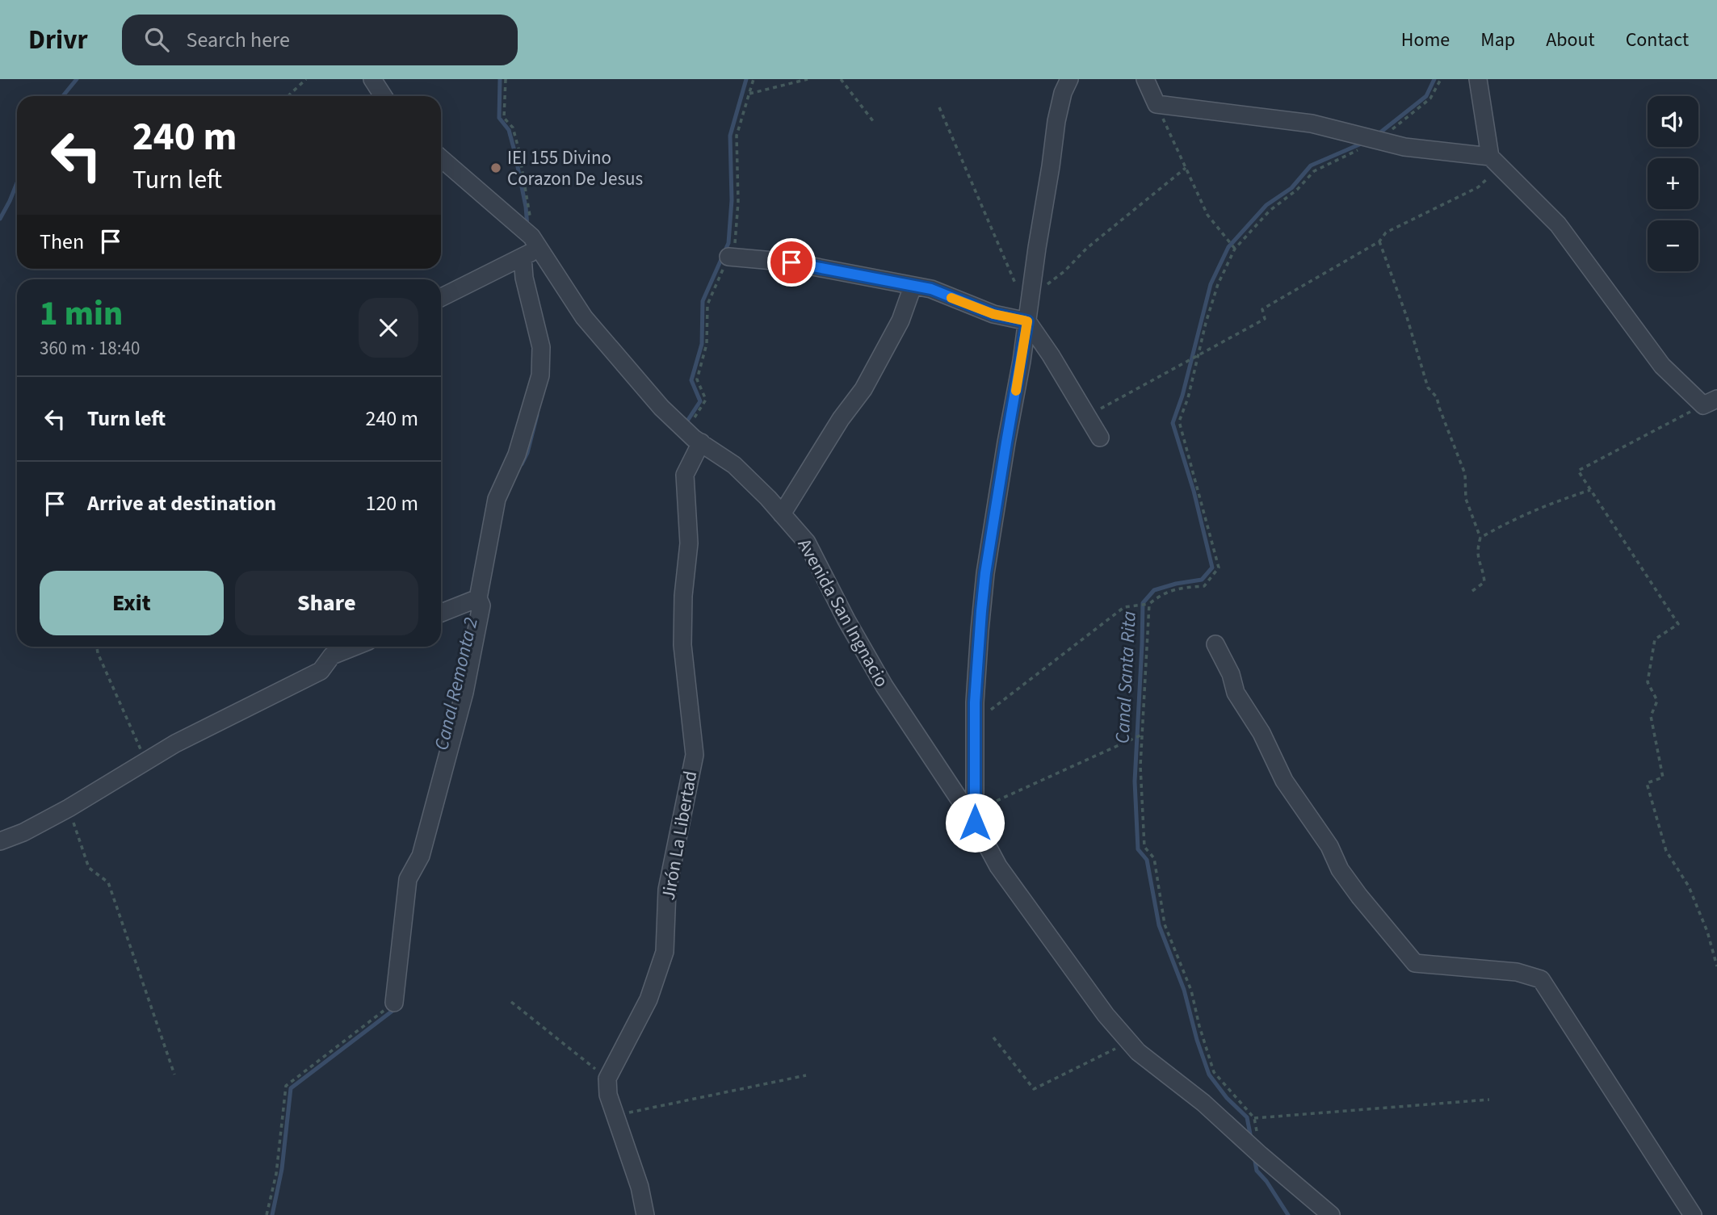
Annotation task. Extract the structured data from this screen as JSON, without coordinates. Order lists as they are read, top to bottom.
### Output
{
  "streets": {
    "street": ["Avenida San Ingnacio", "Jirón La Libertad"]
  },
  "crossings": [
    ["Avenida San Ingnacio", "Jirón La Libertad"]
  ],
  "water": ["Canal Santa Rita", "Canal Remonta 2"],
  "places": ["IEI 155 Divino Corazon De Jesus"],
  "page": {
    "header": "Drivr",
    "search": "Search here",
    "nav": [
      "Home",
      "Map",
      "About",
      "Contact"
    ],
    "map_buttons": ["+", "−"],
    "turn": ["240 m", "Turn left"],
    "then": "Then",
    "heading": ["1 min", "360 m · 18:40"],
    "list": [
      {
        "name": "Turn left",
        "value": "240 m"
      },
      {
        "name": "Arrive at destination",
        "value": "120 m"
      }
    ],
    "buttons": ["Exit", "Share"]
  }
}
